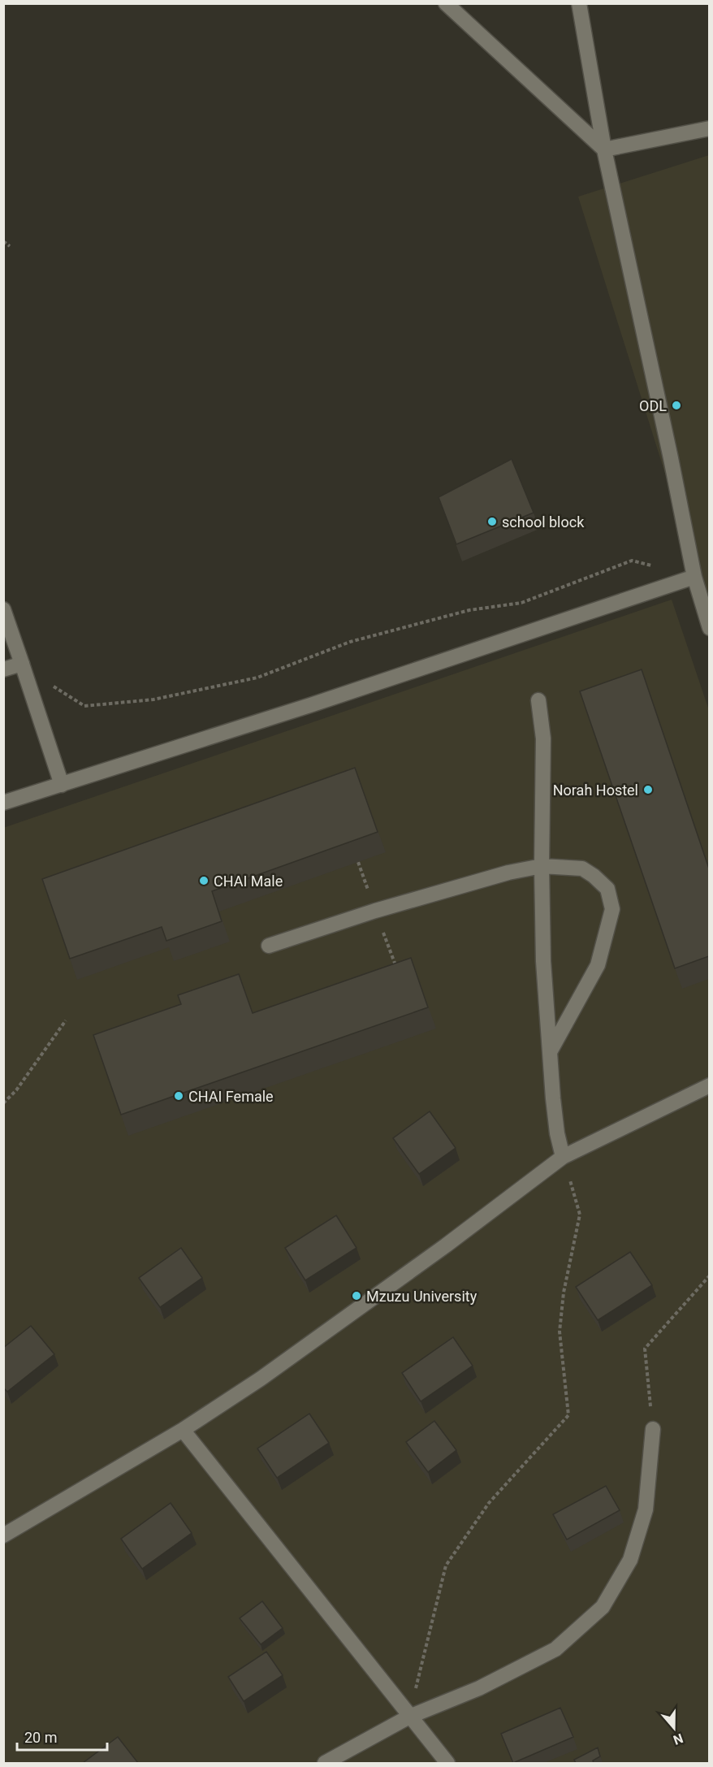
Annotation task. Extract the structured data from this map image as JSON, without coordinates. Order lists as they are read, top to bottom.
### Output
{
  "places": [
    "ODL",
    "school block",
    "Norah Hostel",
    "CHAI Male",
    "CHAI Female",
    "Mzuzu University"
  ],
  "scale_bar": "20 m",
  "north": "bottom"
}
